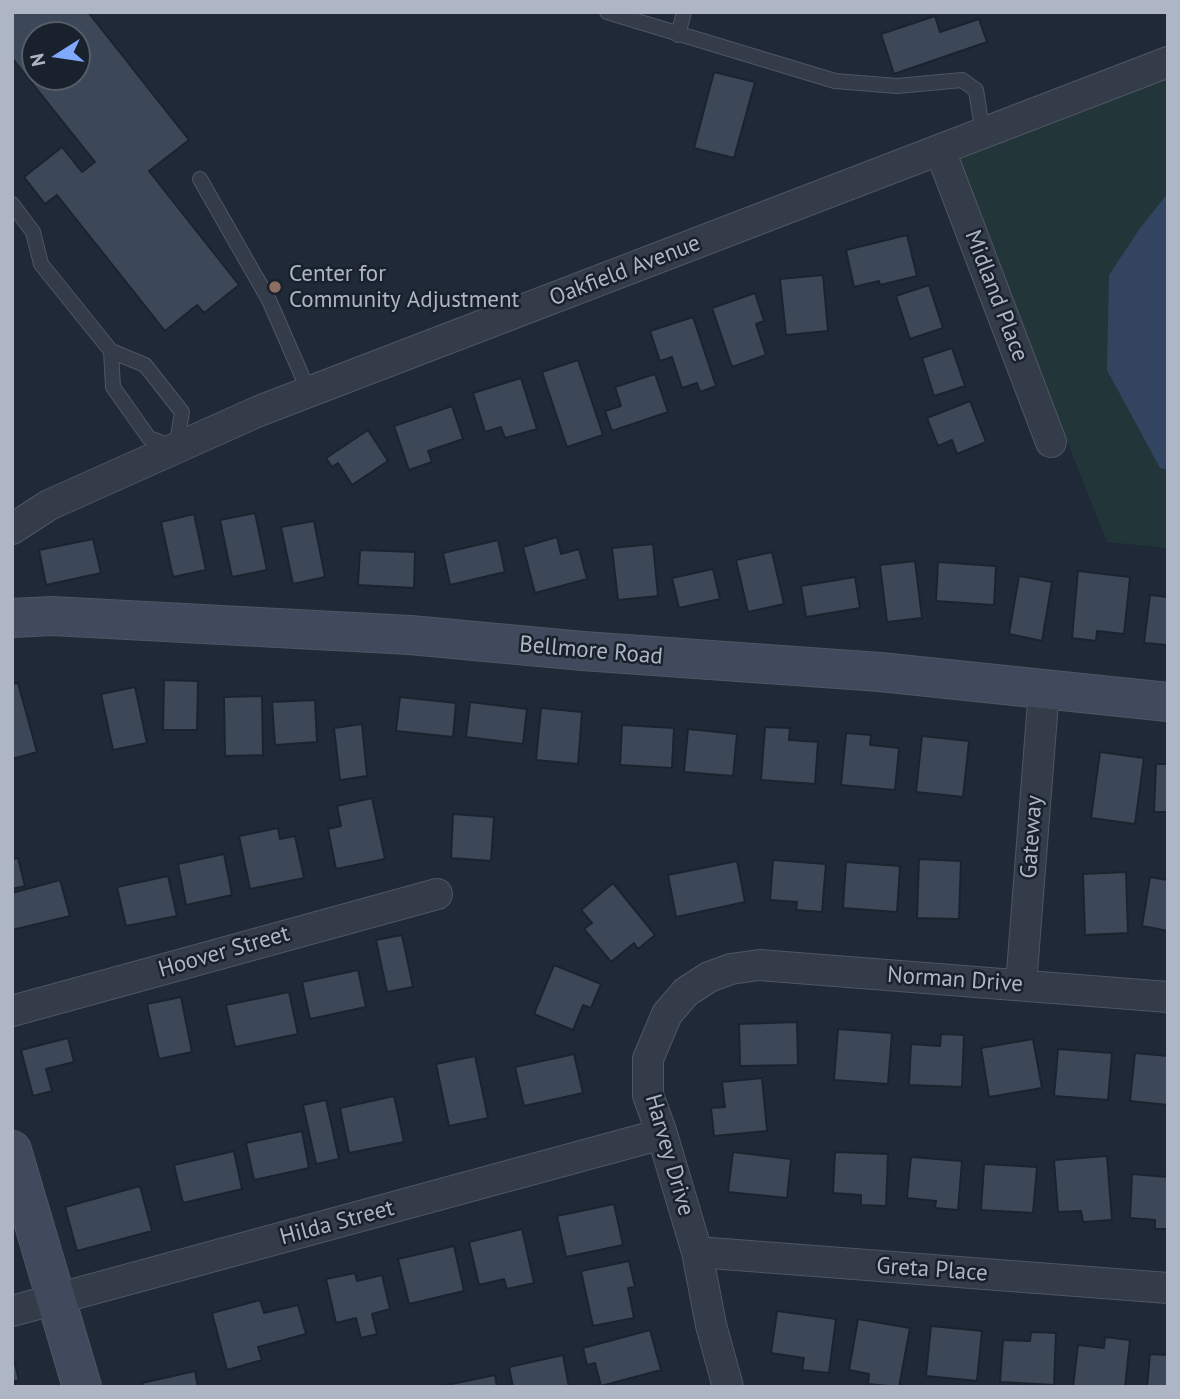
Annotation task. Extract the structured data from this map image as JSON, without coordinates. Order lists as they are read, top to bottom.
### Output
{
  "streets": {
    "main road": ["Bellmore Road"],
    "street": [
      "Oakfield Avenue",
      "Midland Place",
      "Gateway",
      "Hoover Street",
      "Norman Drive",
      "Harvey Drive",
      "Hilda Street",
      "Greta Place"
    ]
  },
  "crossings": [
    ["Oakfield Avenue", "Midland Place"],
    ["Bellmore Road", "Gateway"],
    ["Gateway", "Norman Drive"],
    ["Norman Drive", "Harvey Drive"],
    ["Harvey Drive", "Hilda Street"],
    ["Harvey Drive", "Greta Place"]
  ],
  "places": ["Center for Community Adjustment"],
  "north": "left"
}
